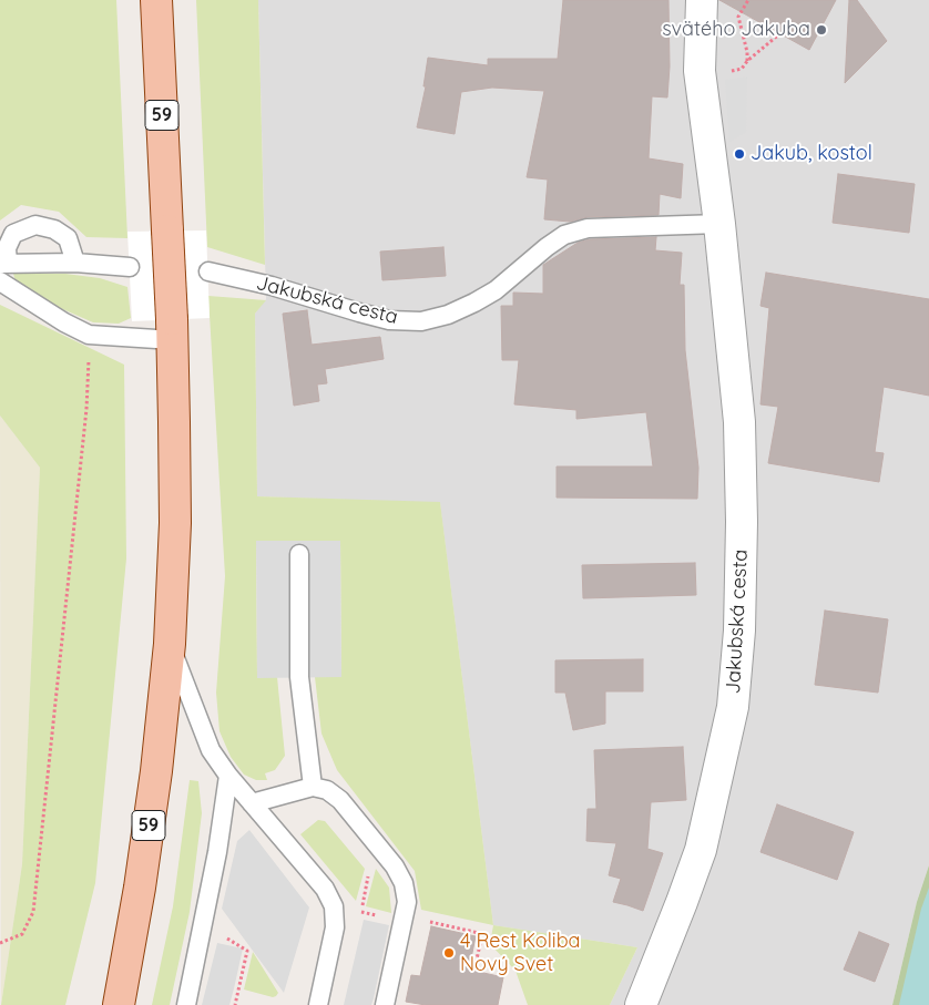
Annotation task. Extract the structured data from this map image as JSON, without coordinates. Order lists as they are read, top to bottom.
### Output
{
  "streets": {
    "main road": ["59"],
    "street": ["Jakubská cesta"]
  },
  "places": ["svätého Jakuba", "Jakub, kostol", "4 Rest Koliba Nový Svet"]
}
